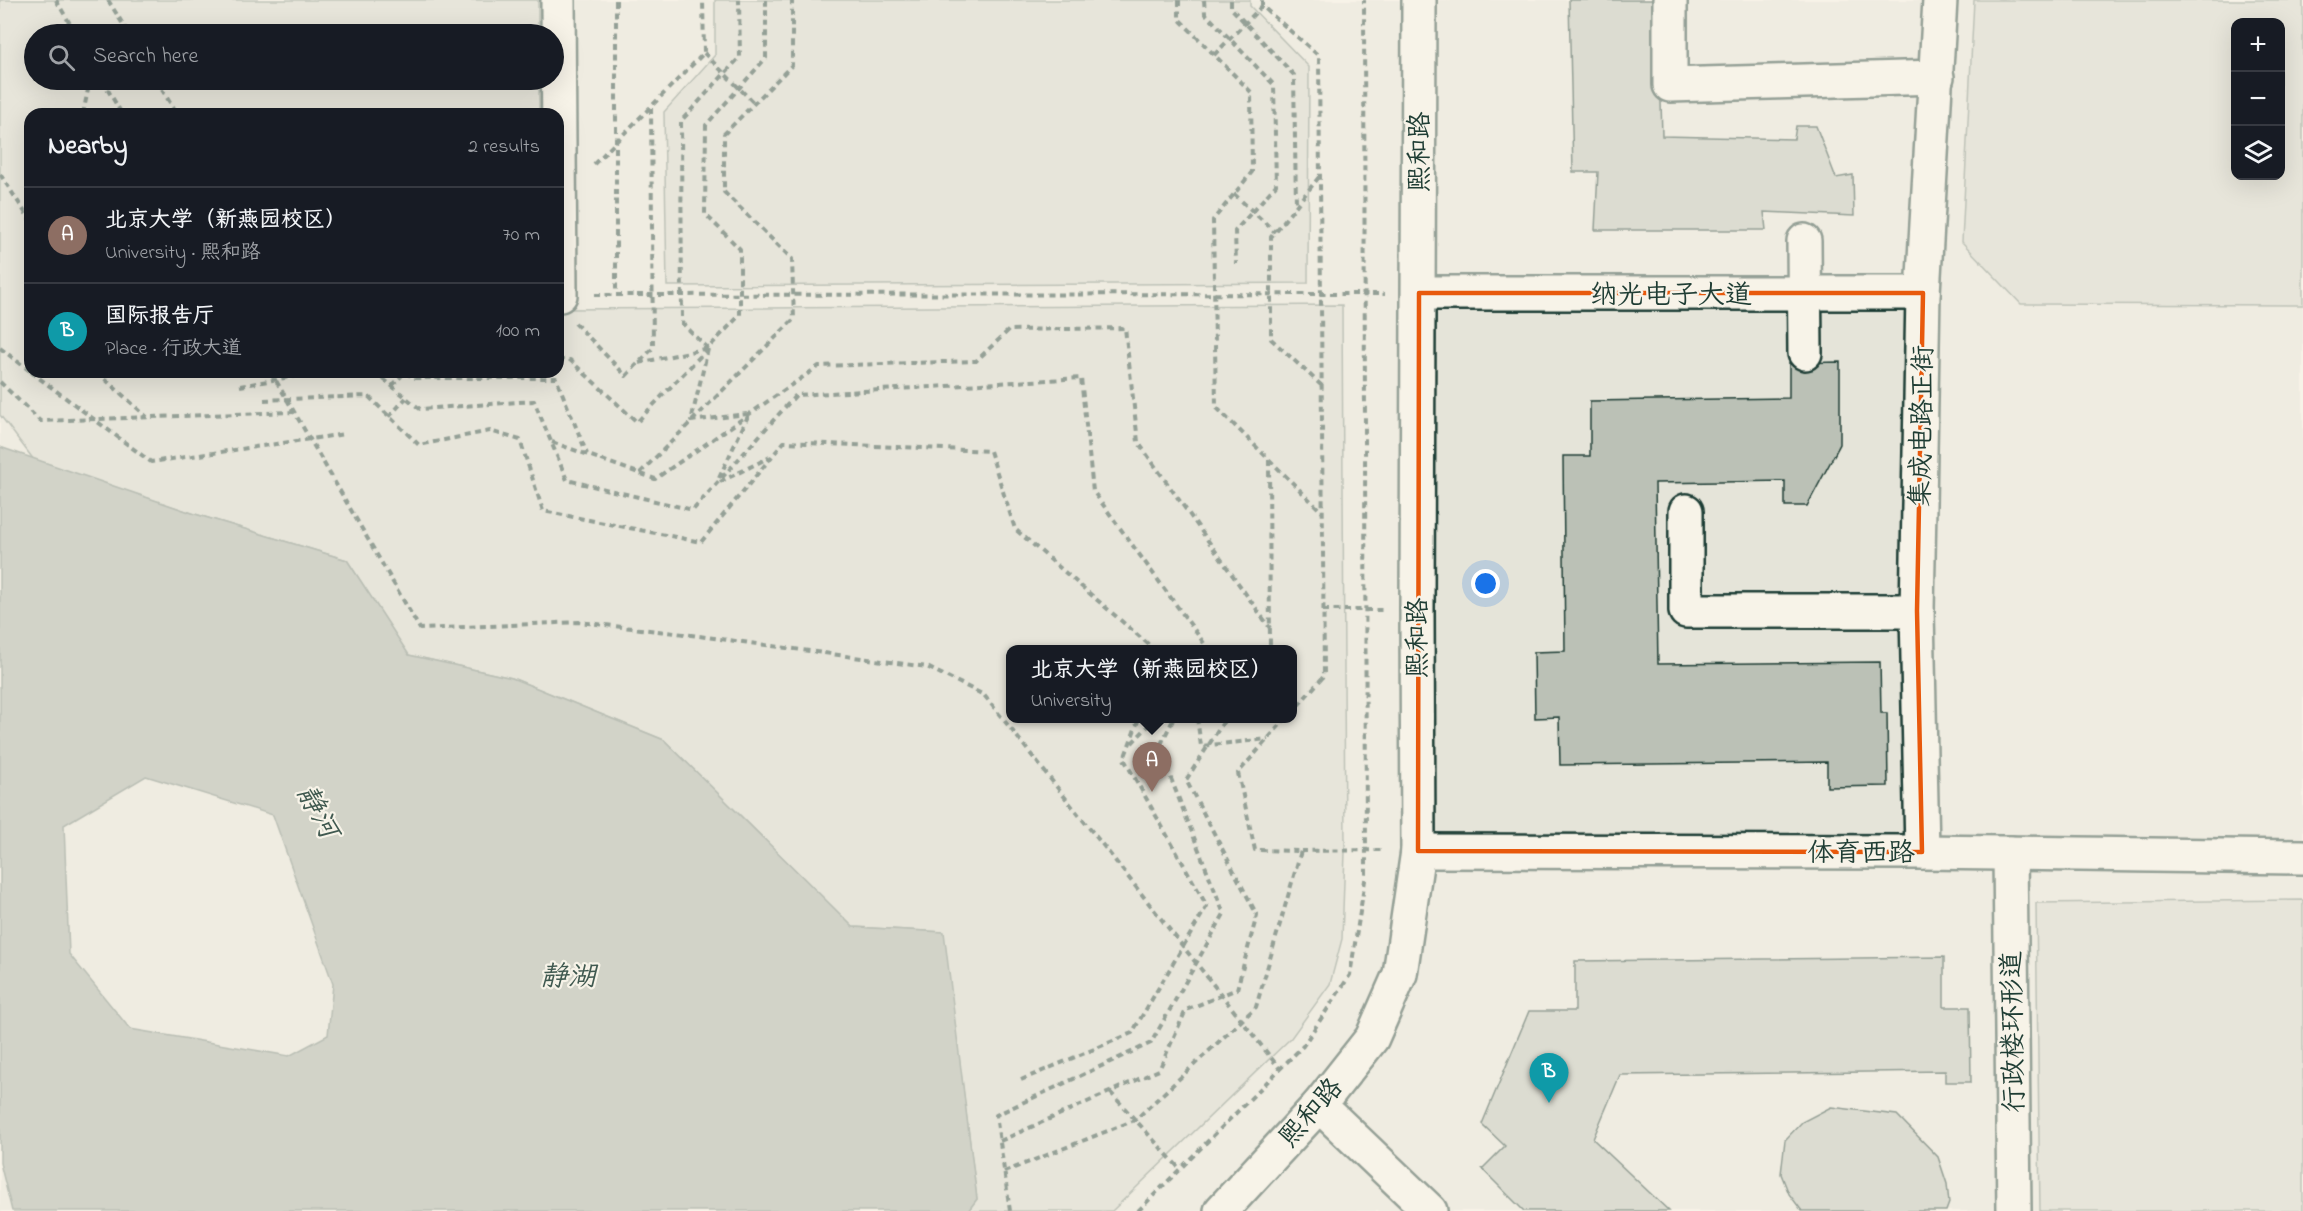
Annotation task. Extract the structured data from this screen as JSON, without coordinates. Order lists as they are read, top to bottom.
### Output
{
  "streets": {
    "street": [
      "熙和路",
      "纳光电子大道",
      "集成电路正街",
      "体育西路",
      "行政楼环形道"
    ]
  },
  "crossings": [
    ["熙和路", "纳光电子大道"],
    ["熙和路", "体育西路"],
    ["纳光电子大道", "集成电路正街"],
    ["集成电路正街", "体育西路"],
    ["体育西路", "行政楼环形道"]
  ],
  "water": ["静河", "静湖"],
  "page": {
    "map_buttons": ["+", "−"],
    "search": "Search here",
    "heading": ["Nearby", "2 results"],
    "list": [
      {
        "mark": "A",
        "name": "北京大学（新燕园校区）",
        "note": "University · 熙和路",
        "value": "70 m"
      },
      {
        "mark": "B",
        "name": "国际报告厅",
        "note": "Place · 行政大道",
        "value": "100 m"
      }
    ],
    "popup": ["北京大学（新燕园校区）", "University"],
    "pins": ["A", "B"]
  }
}
